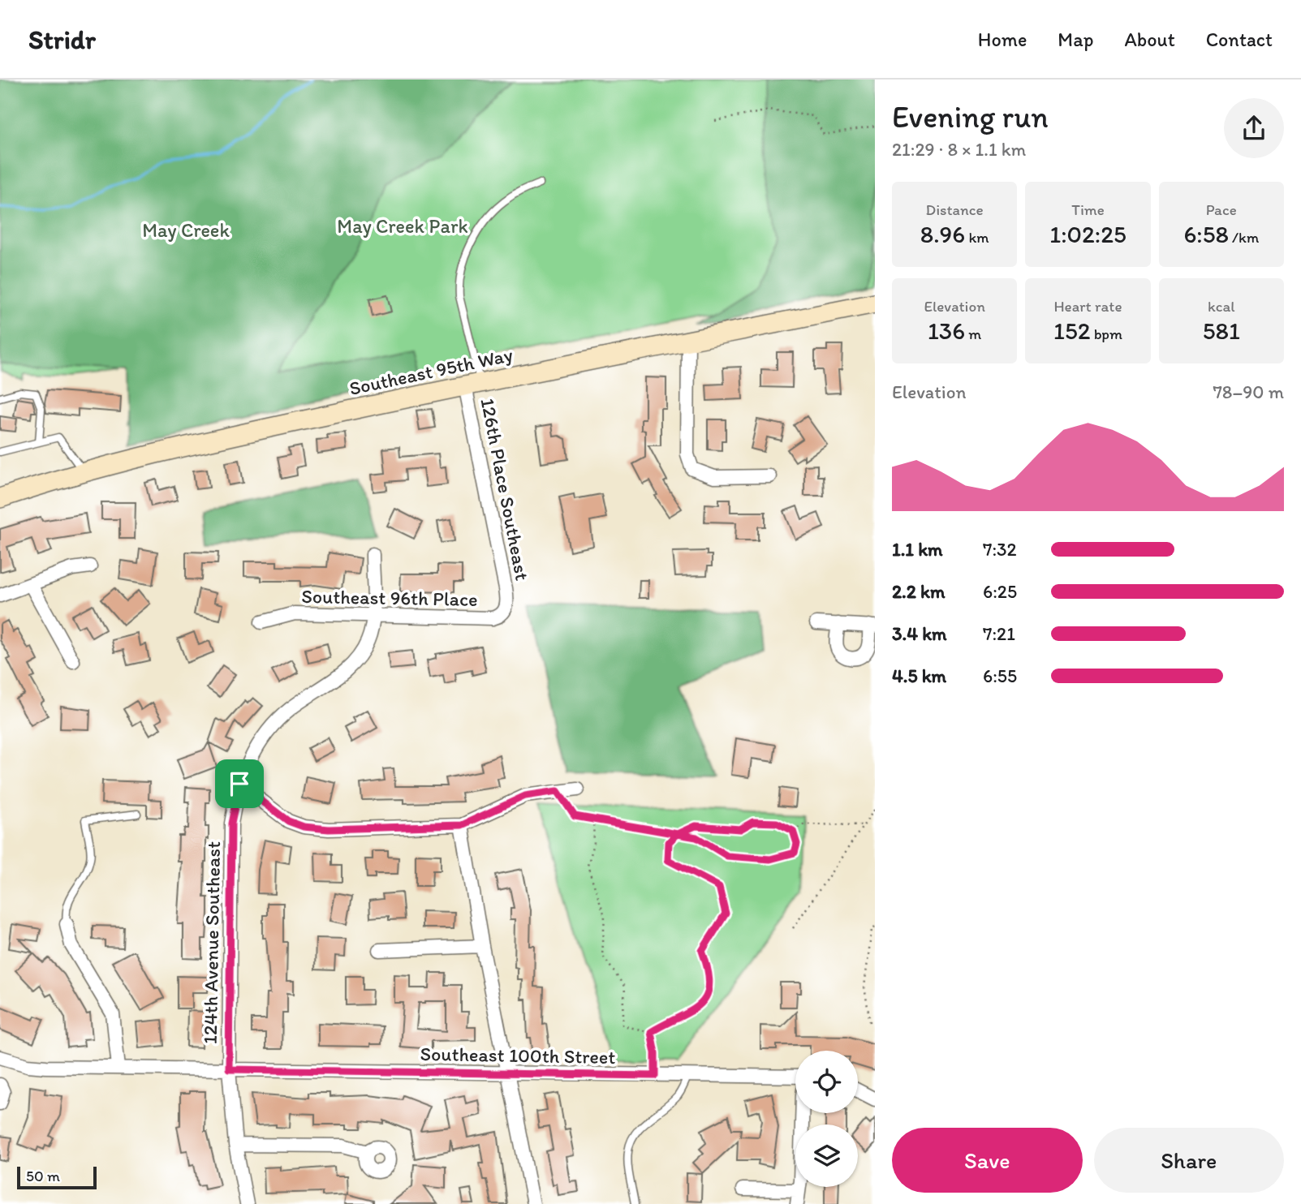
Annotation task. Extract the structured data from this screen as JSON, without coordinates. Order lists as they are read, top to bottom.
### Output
{
  "streets": {
    "street": [
      "Southeast 95th Way",
      "126th Place Southeast",
      "Southeast 96th Place",
      "124th Avenue Southeast",
      "Southeast 100th Street"
    ]
  },
  "crossings": [
    ["Southeast 95th Way", "126th Place Southeast"],
    ["126th Place Southeast", "Southeast 96th Place"],
    ["Southeast 96th Place", "124th Avenue Southeast"],
    ["124th Avenue Southeast", "Southeast 100th Street"]
  ],
  "parks": ["May Creek Park", "May Creek"],
  "scale_bar": "50 m",
  "page": {
    "header": "Stridr",
    "nav": [
      "Home",
      "Map",
      "About",
      "Contact"
    ],
    "heading": ["Evening run", "21:29 · 8 × 1.1 km"],
    "stats": [
      ["Distance", "8.96 km"],
      ["Time", "1:02:25"],
      ["Pace", "6:58 /km"],
      ["Elevation", "136 m"],
      ["Heart rate", "152 bpm"],
      ["kcal", "581"]
    ],
    "chart": ["Elevation", "78–90 m"],
    "list": [
      {
        "name": "1.1 km",
        "note": "7:32"
      },
      {
        "name": "2.2 km",
        "note": "6:25"
      },
      {
        "name": "3.4 km",
        "note": "7:21"
      },
      {
        "name": "4.5 km",
        "note": "6:55"
      }
    ],
    "buttons": ["Save", "Share"],
    "scale": "50 m"
  }
}
